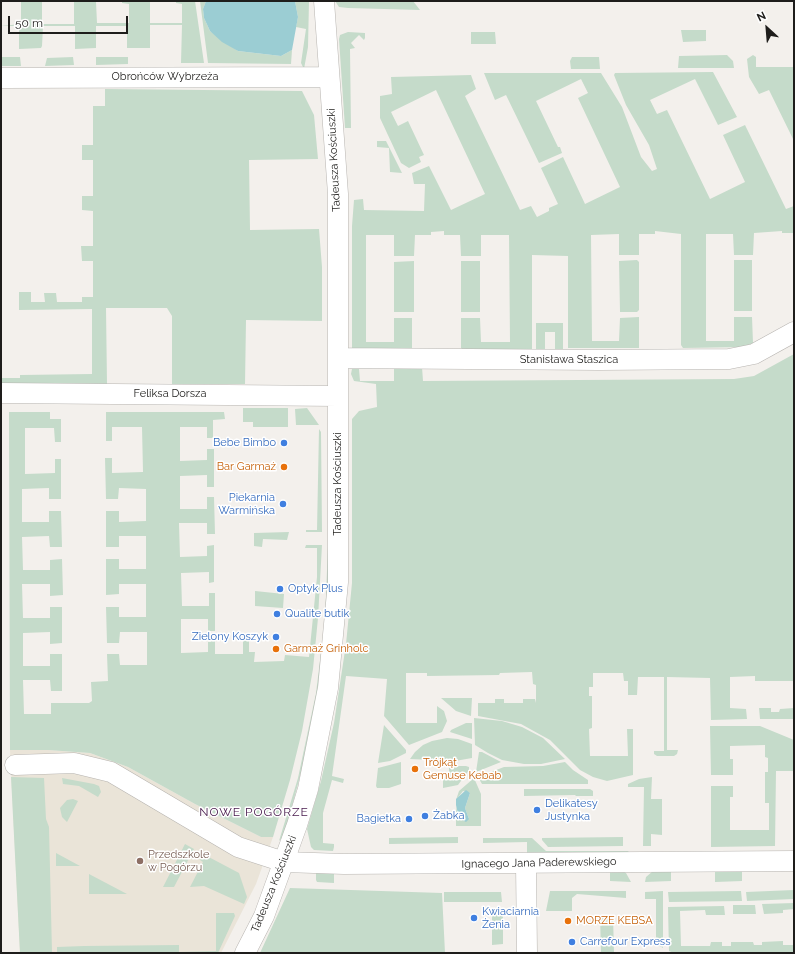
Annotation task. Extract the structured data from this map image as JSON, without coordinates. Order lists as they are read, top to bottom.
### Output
{
  "streets": {
    "street": [
      "Obrońców Wybrzeża",
      "Tadeusza Kościuszki",
      "Stanisława Staszica",
      "Feliksa Dorsza",
      "Ignacego Jana Paderewskiego"
    ]
  },
  "crossings": [
    ["Obrońców Wybrzeża", "Tadeusza Kościuszki"],
    ["Tadeusza Kościuszki", "Stanisława Staszica"],
    ["Tadeusza Kościuszki", "Feliksa Dorsza"],
    ["Tadeusza Kościuszki", "Ignacego Jana Paderewskiego"]
  ],
  "districts": ["NOWE POGÓRZE"],
  "places": [
    "Bebe Bimbo",
    "Bar Garmaż",
    "Piekarnia Warmińska",
    "Optyk Plus",
    "Qualite butik",
    "Zielony Koszyk",
    "Garmaż Grinholc",
    "Trójkąt Gemuse Kebab",
    "Delikatesy Justynka",
    "Żabka",
    "Bagietka",
    "Przedszkole w Pogórzu",
    "Kwiaciarnia Żenia",
    "MORZE KEBSA",
    "Carrefour Express"
  ],
  "scale_bar": "50 m",
  "north": "top left"
}
